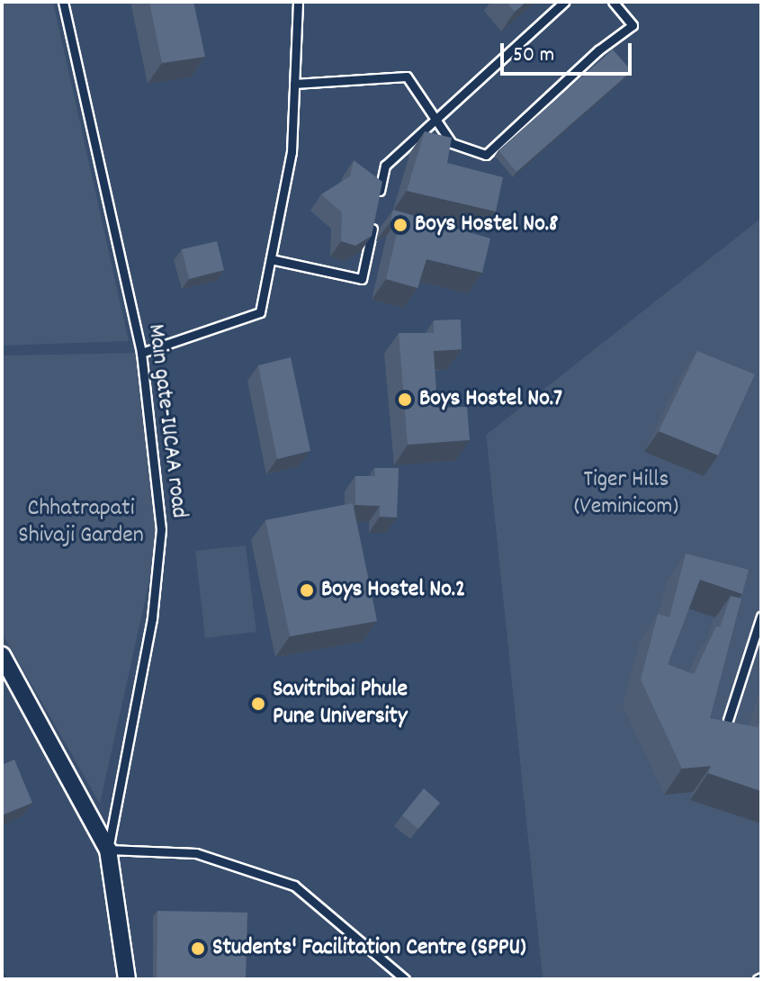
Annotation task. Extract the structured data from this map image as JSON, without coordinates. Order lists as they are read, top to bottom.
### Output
{
  "streets": {
    "lane": ["Main gate-IUCAA road"]
  },
  "parks": ["Tiger Hills (Veminicom)", "Chhatrapati Shivaji Garden"],
  "places": [
    "Boys Hostel No.8",
    "Boys Hostel No.7",
    "Boys Hostel No.2",
    "Savitribai Phule Pune University",
    "Students' Facilitation Centre (SPPU)"
  ],
  "scale_bar": "50 m"
}
